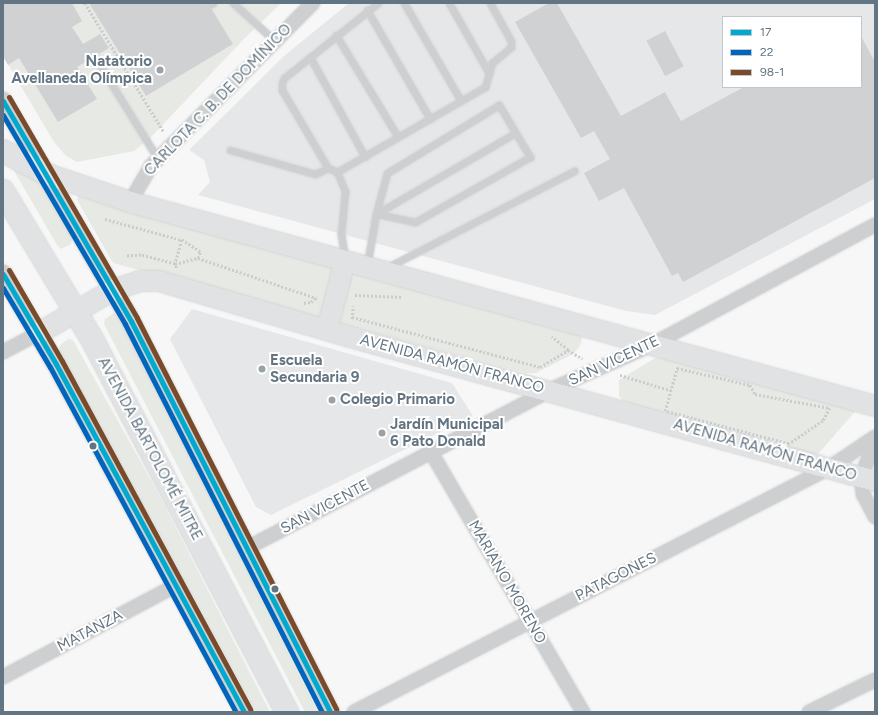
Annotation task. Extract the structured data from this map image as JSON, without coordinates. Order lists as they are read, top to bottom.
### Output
{
  "streets": {
    "main road": ["AVENIDA RAMÓN FRANCO", "AVENIDA BARTOLOMÉ MITRE"],
    "street": [
      "CARLOTA C. B. DE DOMÍNICO",
      "SAN VICENTE",
      "PATAGONES",
      "MARIANO MORENO",
      "MATANZA"
    ]
  },
  "crossings": [
    ["SAN VICENTE", "AVENIDA RAMÓN FRANCO"],
    ["SAN VICENTE", "MARIANO MORENO"],
    ["AVENIDA RAMÓN FRANCO", "AVENIDA BARTOLOMÉ MITRE"],
    ["AVENIDA RAMÓN FRANCO", "PATAGONES"],
    ["PATAGONES", "MARIANO MORENO"]
  ],
  "places": [
    "Natatorio Avellaneda Olímpica",
    "Escuela Secundaria 9",
    "Colegio Primario",
    "Jardín Municipal 6 Pato Donald"
  ],
  "lines": ["transit line 98-1", "transit line 17", "transit line 22"],
  "legend": ["17", "22", "98-1"]
}
